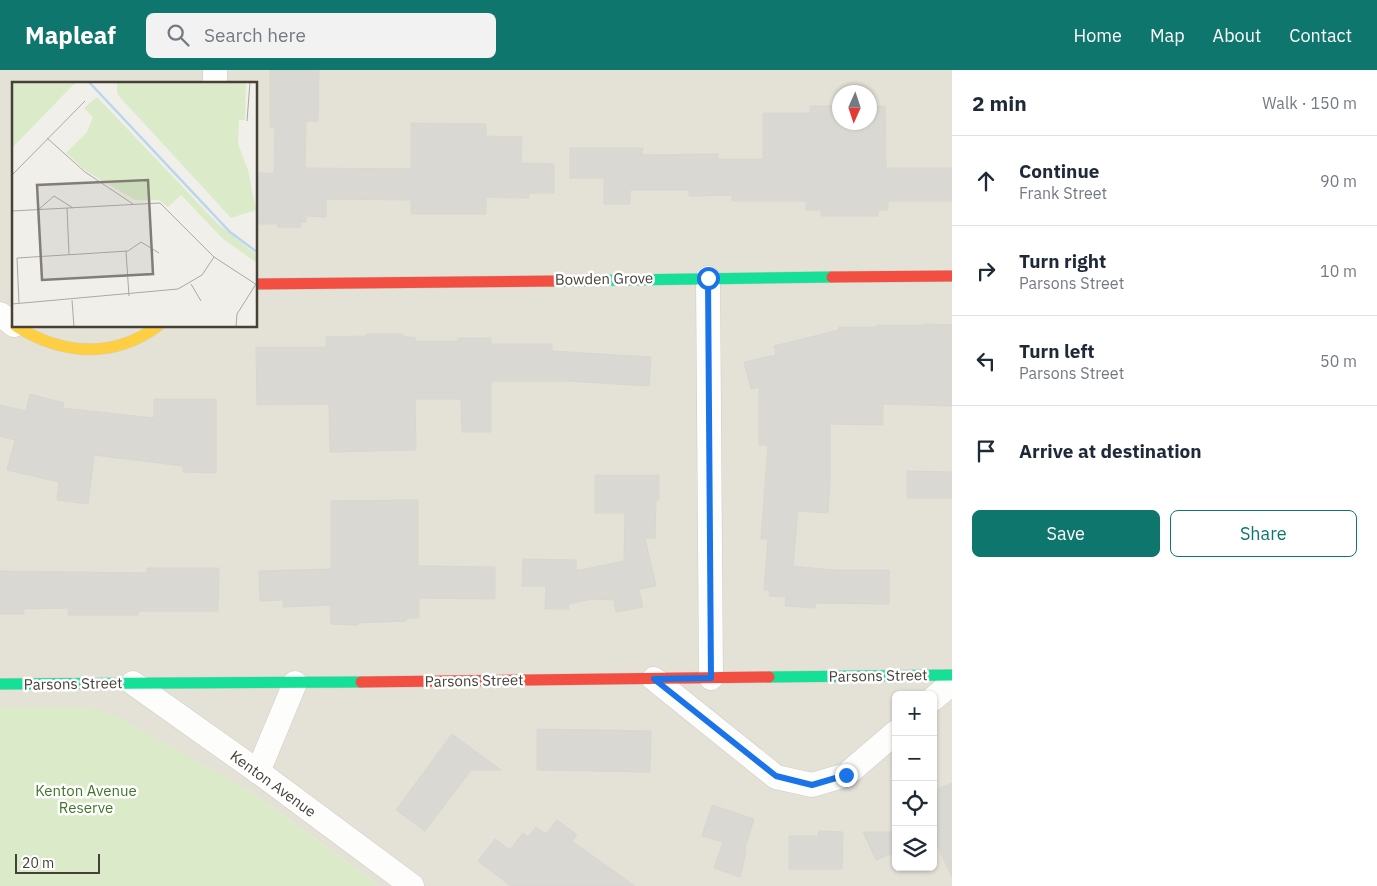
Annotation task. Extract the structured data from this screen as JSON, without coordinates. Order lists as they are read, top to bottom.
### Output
{
  "streets": {
    "street": ["Bowden Grove", "Parsons Street", "Kenton Avenue"]
  },
  "crossings": [
    ["Parsons Street", "Kenton Avenue"]
  ],
  "parks": ["Kenton Avenue Reserve"],
  "scale_bar": "20 m",
  "north": "bottom",
  "page": {
    "header": "Mapleaf",
    "search": "Search here",
    "nav": [
      "Home",
      "Map",
      "About",
      "Contact"
    ],
    "heading": ["2 min", "Walk · 150 m"],
    "list": [
      ["Continue", "Frank Street", "90 m"],
      ["Turn right", "Parsons Street", "10 m"],
      ["Turn left", "Parsons Street", "50 m"],
      "Arrive at destination"
    ],
    "buttons": ["Save", "Share"],
    "map_buttons": ["+", "−"],
    "scale": "20 m"
  }
}
